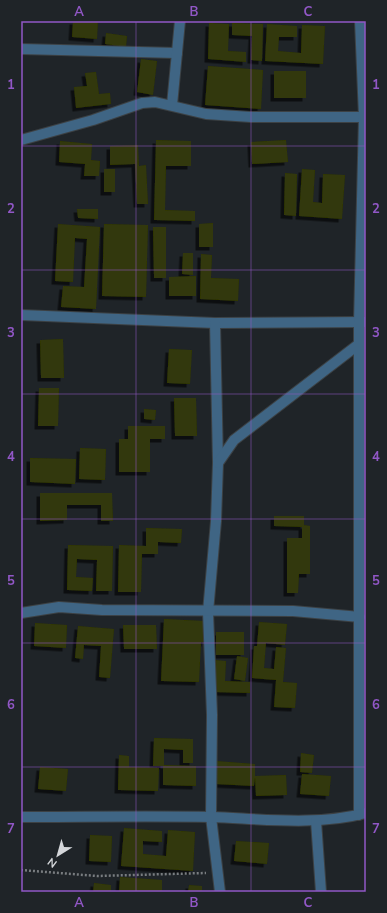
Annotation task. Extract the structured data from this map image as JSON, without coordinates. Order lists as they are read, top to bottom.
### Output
{
  "north": "bottom left",
  "grid": {
    "columns": ["A", "B", "C"],
    "rows": [
      "1",
      "2",
      "3",
      "4",
      "5",
      "6",
      "7"
    ]
  }
}
